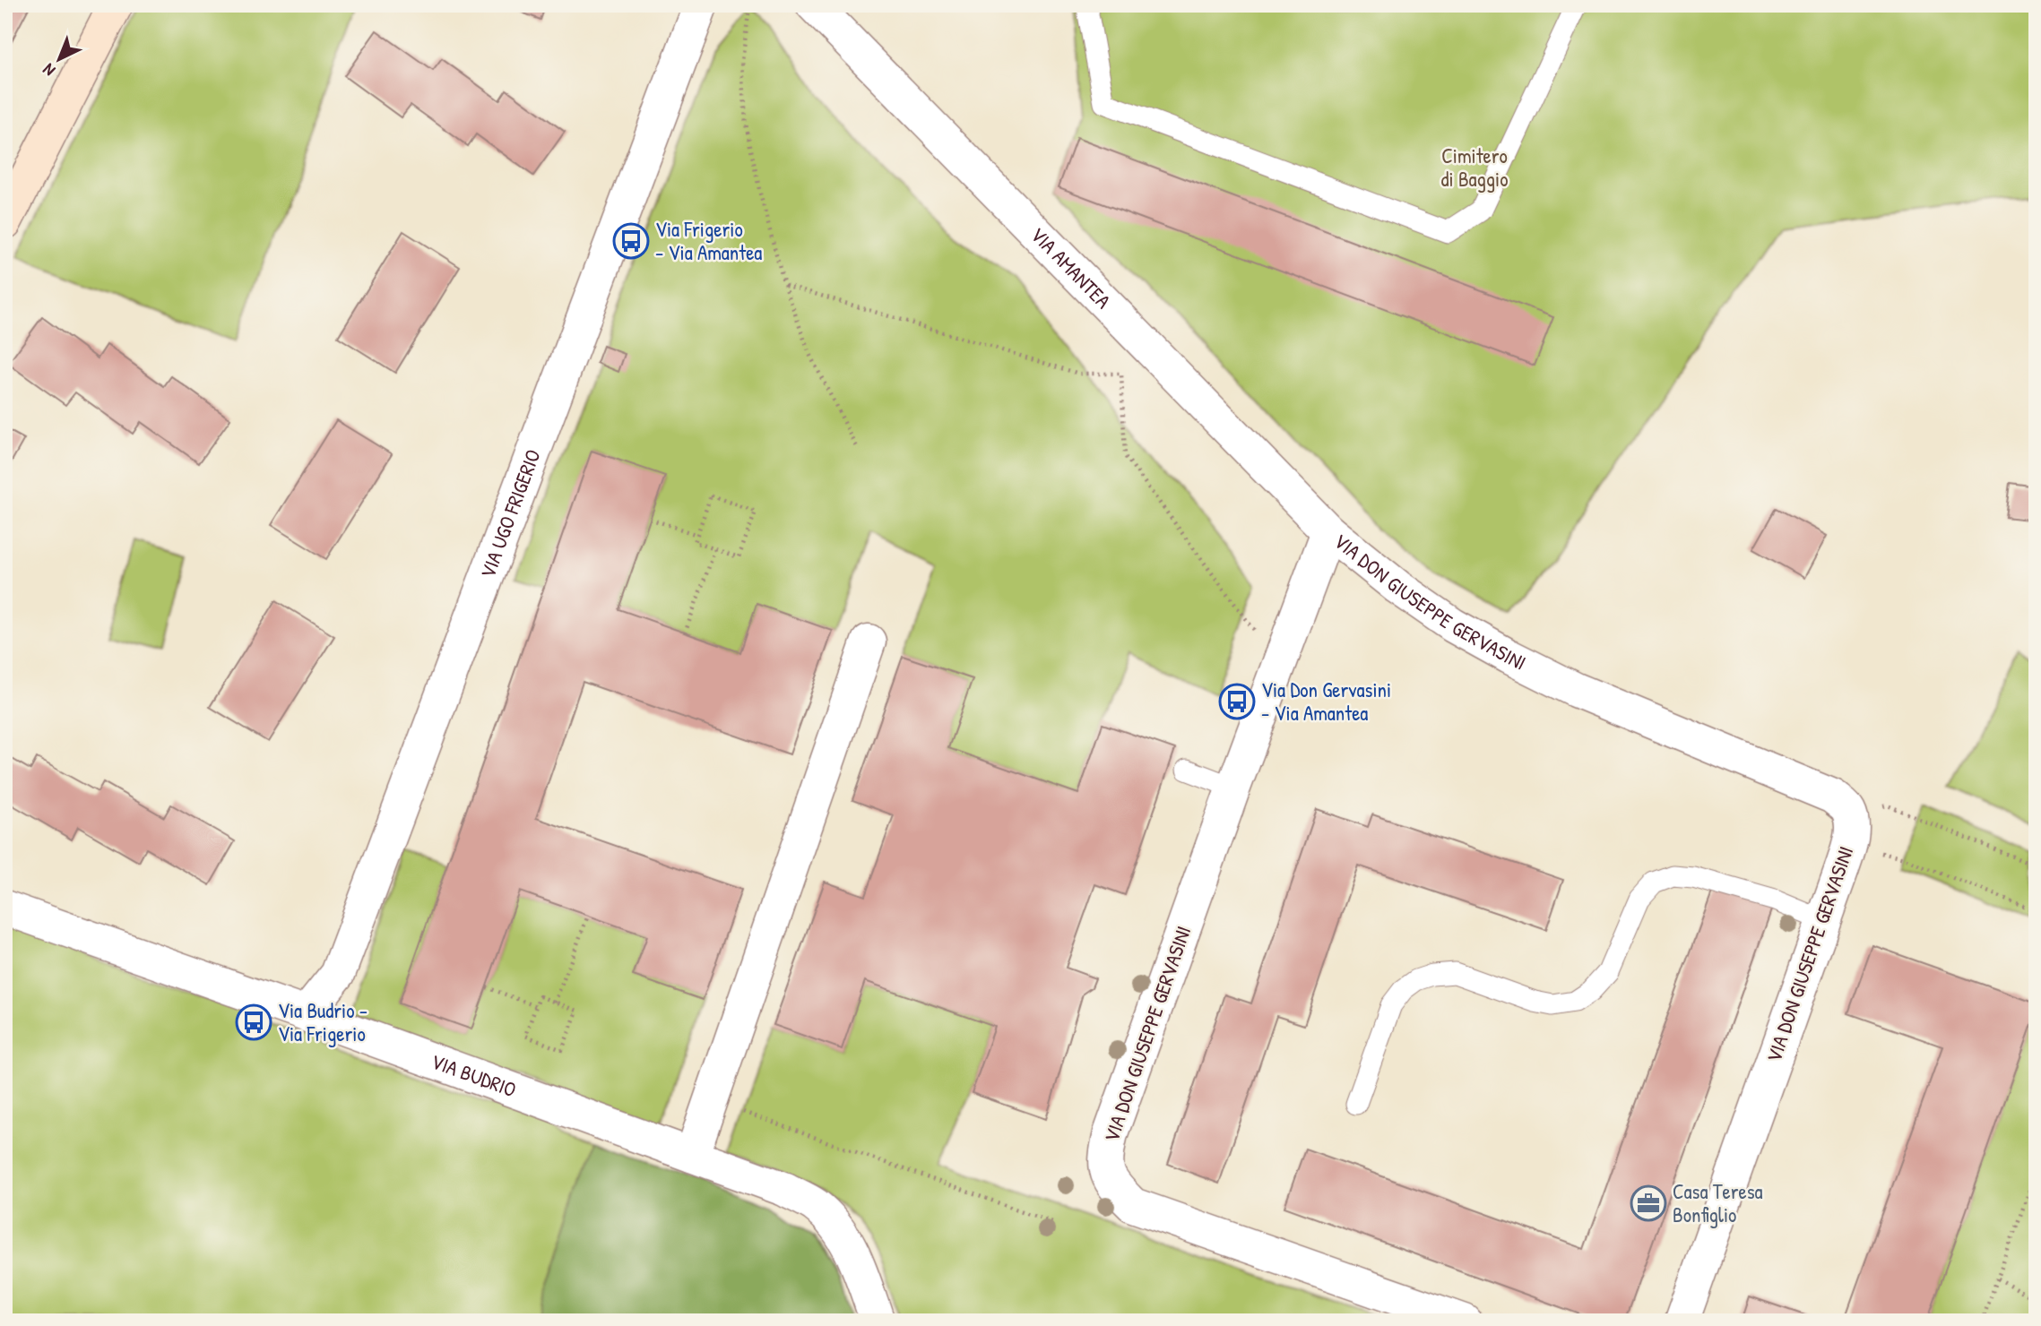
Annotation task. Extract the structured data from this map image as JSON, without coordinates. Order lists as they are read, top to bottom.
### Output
{
  "streets": {
    "street": [
      "VIA AMANTEA",
      "VIA UGO FRIGERIO",
      "VIA DON GIUSEPPE GERVASINI",
      "VIA BUDRIO"
    ]
  },
  "crossings": [
    ["VIA AMANTEA", "VIA DON GIUSEPPE GERVASINI"],
    ["VIA UGO FRIGERIO", "VIA BUDRIO"]
  ],
  "parks": ["Cimitero di Baggio"],
  "places": {
    "bus stop": ["Via Frigerio - Via Amantea", "Via Don Gervasini - Via Amantea", "Via Budrio - Via Frigerio"],
    "office": ["Casa Teresa Bonfiglio"]
  },
  "north": "bottom left"
}
